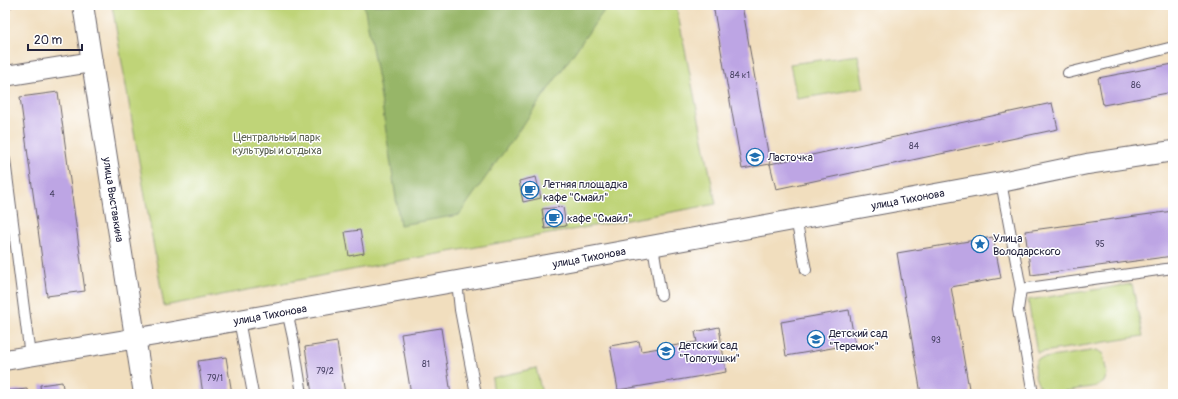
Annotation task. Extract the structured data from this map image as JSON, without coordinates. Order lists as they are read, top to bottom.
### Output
{
  "streets": {
    "street": ["улица Выставкина", "улица Тихонова"]
  },
  "crossings": [
    ["улица Выставкина", "улица Тихонова"]
  ],
  "parks": ["Центральный парк культуры и отдыха"],
  "places": {
    "school or university": ["Ласточка", "Детский сад \"Теремок\"", "Детский сад \"Топотушки\""],
    "cafe": ["Летняя площадка кафе \"Смайл\"", "кафе \"Смайл\""],
    "place": ["Улица Володарского"]
  },
  "house_numbers": [
    "84 к1",
    "86",
    "84",
    "4",
    "95",
    "93",
    "81",
    "79/2",
    "79/1"
  ],
  "scale_bar": "20 m"
}
